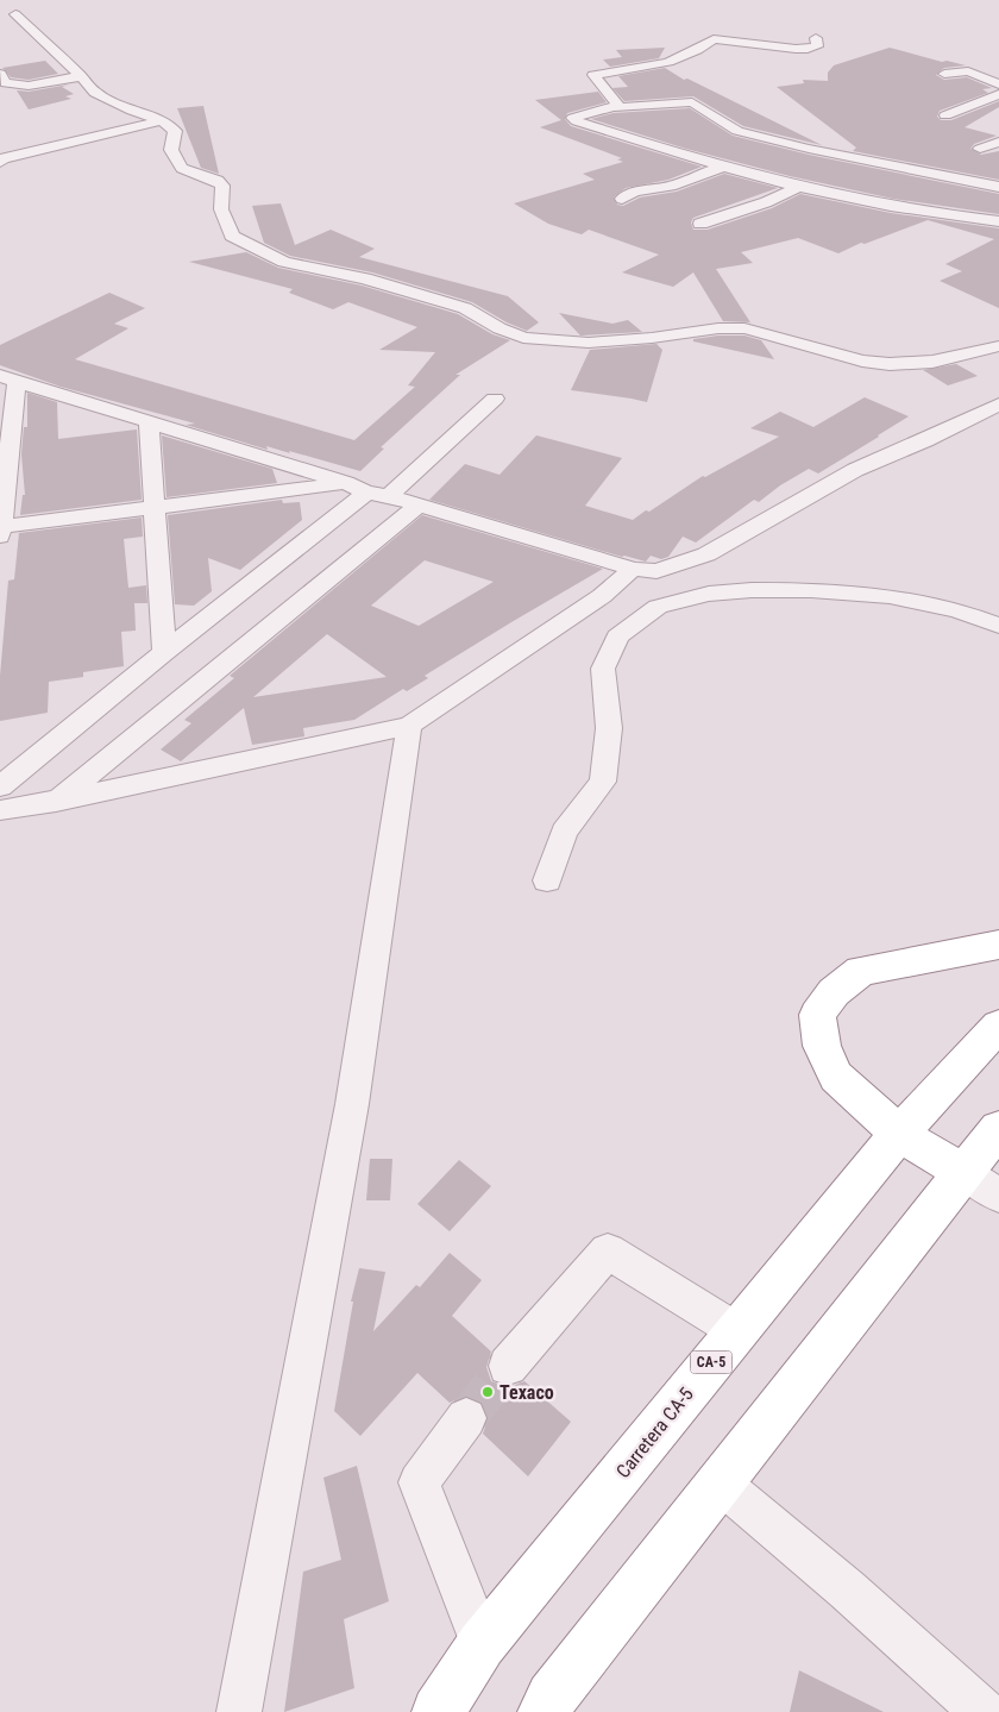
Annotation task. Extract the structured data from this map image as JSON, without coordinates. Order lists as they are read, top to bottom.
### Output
{
  "streets": {
    "highway": ["CA-5", "Carretera CA-5"]
  },
  "places": ["Texaco"]
}
